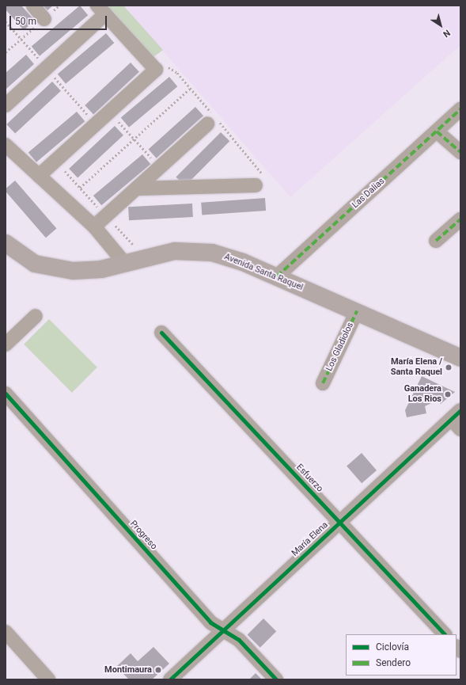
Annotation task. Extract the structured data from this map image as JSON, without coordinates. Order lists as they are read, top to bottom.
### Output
{
  "streets": {
    "main road": ["Avenida Santa Raquel"],
    "street": [
      "Las Dalias",
      "Los Gladiolos",
      "Esfuerzo",
      "Progreso",
      "María Elena"
    ]
  },
  "crossings": [
    ["Las Dalias", "Avenida Santa Raquel"],
    ["Avenida Santa Raquel", "Los Gladiolos"],
    ["Esfuerzo", "María Elena"],
    ["Progreso", "María Elena"]
  ],
  "places": ["María Elena / Santa Raquel", "Ganadera Los Rios", "Montimaura"],
  "legend": ["Ciclovía", "Sendero"],
  "scale_bar": "50 m",
  "north": "bottom right"
}
